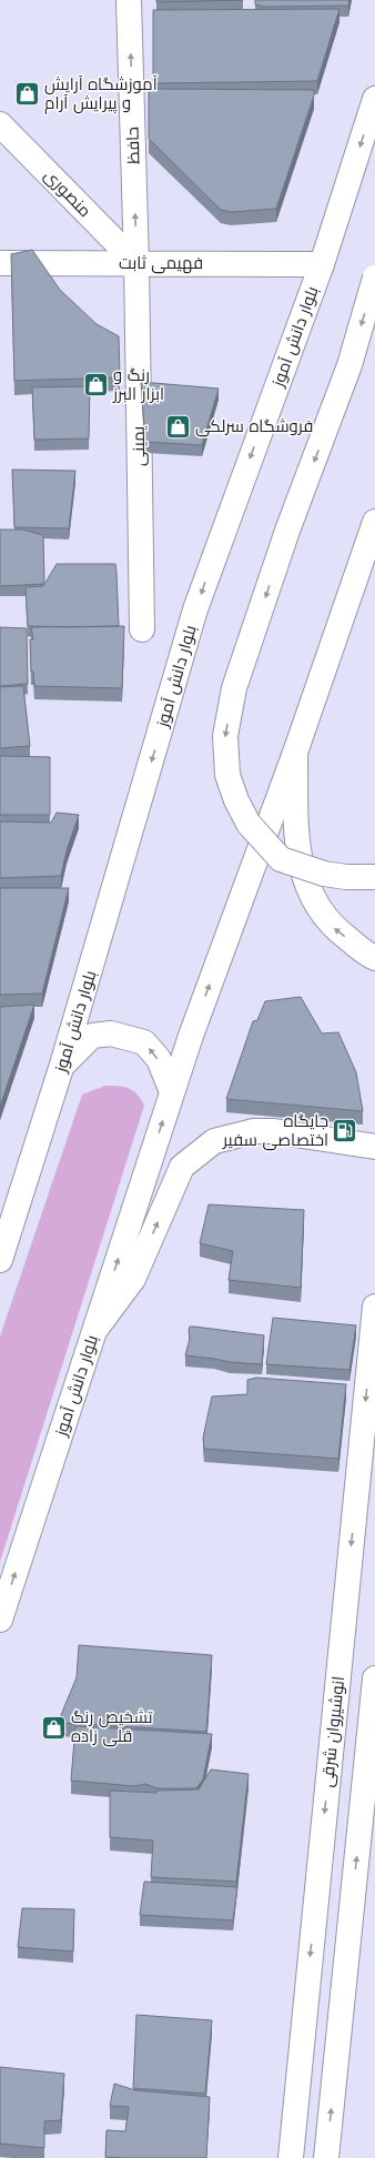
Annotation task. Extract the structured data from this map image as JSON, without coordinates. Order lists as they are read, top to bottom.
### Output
{
  "streets": {
    "main road": [
      "حافظ",
      "منصوری",
      "فهیمی ثابت",
      "بلوار دانش آموز",
      "یمینی",
      "انوشیروان شرقی"
    ]
  },
  "crossings": [
    ["حافظ", "منصوری"],
    ["حافظ", "فهیمی ثابت"],
    ["حافظ", "یمینی"],
    ["منصوری", "فهیمی ثابت"],
    ["منصوری", "یمینی"],
    ["فهیمی ثابت", "بلوار دانش آموز"],
    ["فهیمی ثابت", "یمینی"]
  ],
  "one_way": ["حافظ"],
  "places": {
    "shop": [
      "آموزشگاه آرایش و پیرایش آرام",
      "رنگ و ابزار البرز",
      "فروشگاه سرلکی",
      "تشخیص رنگ قلی زاده"
    ],
    "fuel station": ["جایگاه اختصاصی سفیر"]
  }
}
